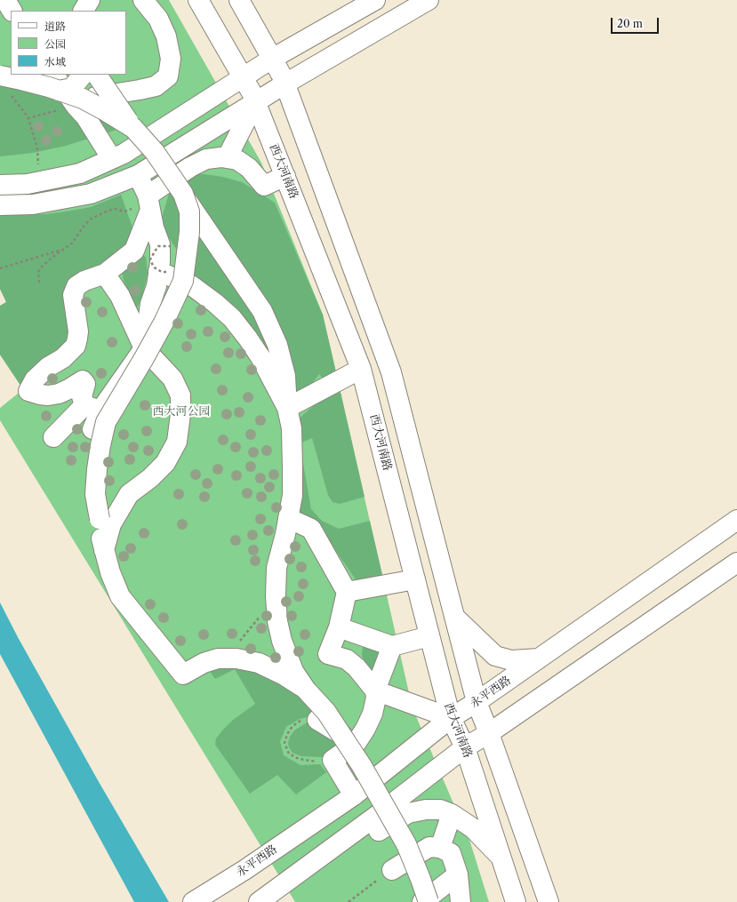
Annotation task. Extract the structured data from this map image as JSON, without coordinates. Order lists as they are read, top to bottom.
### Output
{
  "streets": {
    "street": ["西大河南路", "永平西路"]
  },
  "crossings": [
    ["西大河南路", "永平西路"]
  ],
  "parks": ["西大河公园"],
  "legend": ["道路", "公园", "水域"],
  "scale_bar": "20 m"
}
